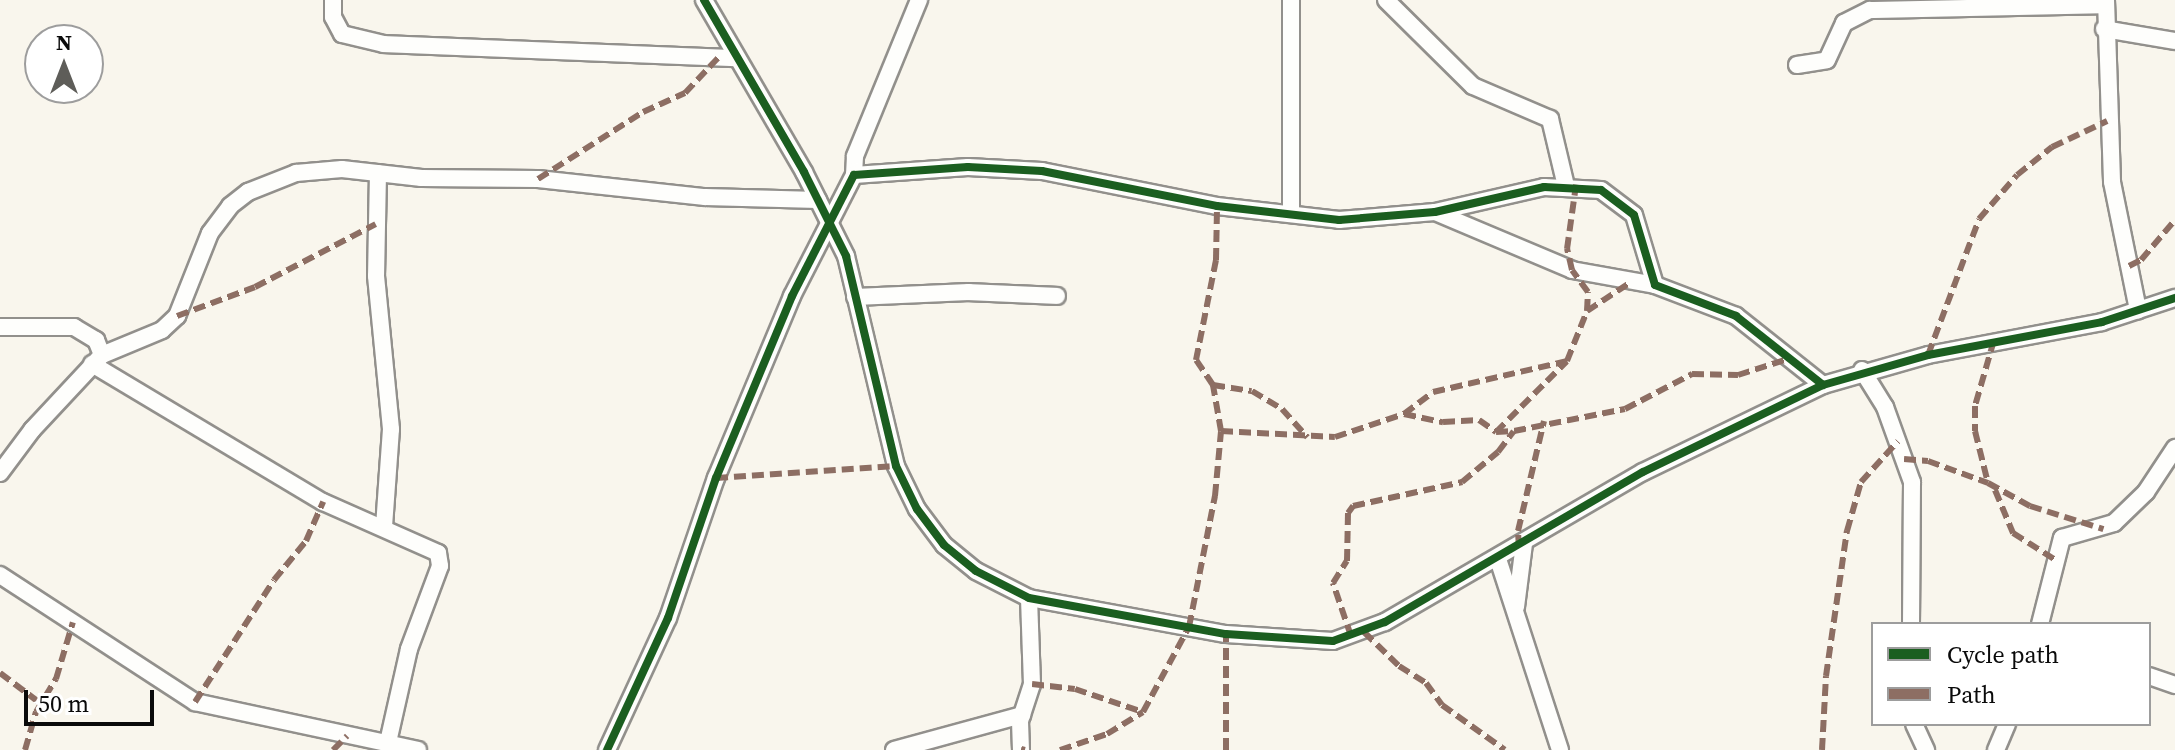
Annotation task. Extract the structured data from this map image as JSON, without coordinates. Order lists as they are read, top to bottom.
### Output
{
  "legend": ["Cycle path", "Path"],
  "scale_bar": "50 m",
  "north": "top"
}
